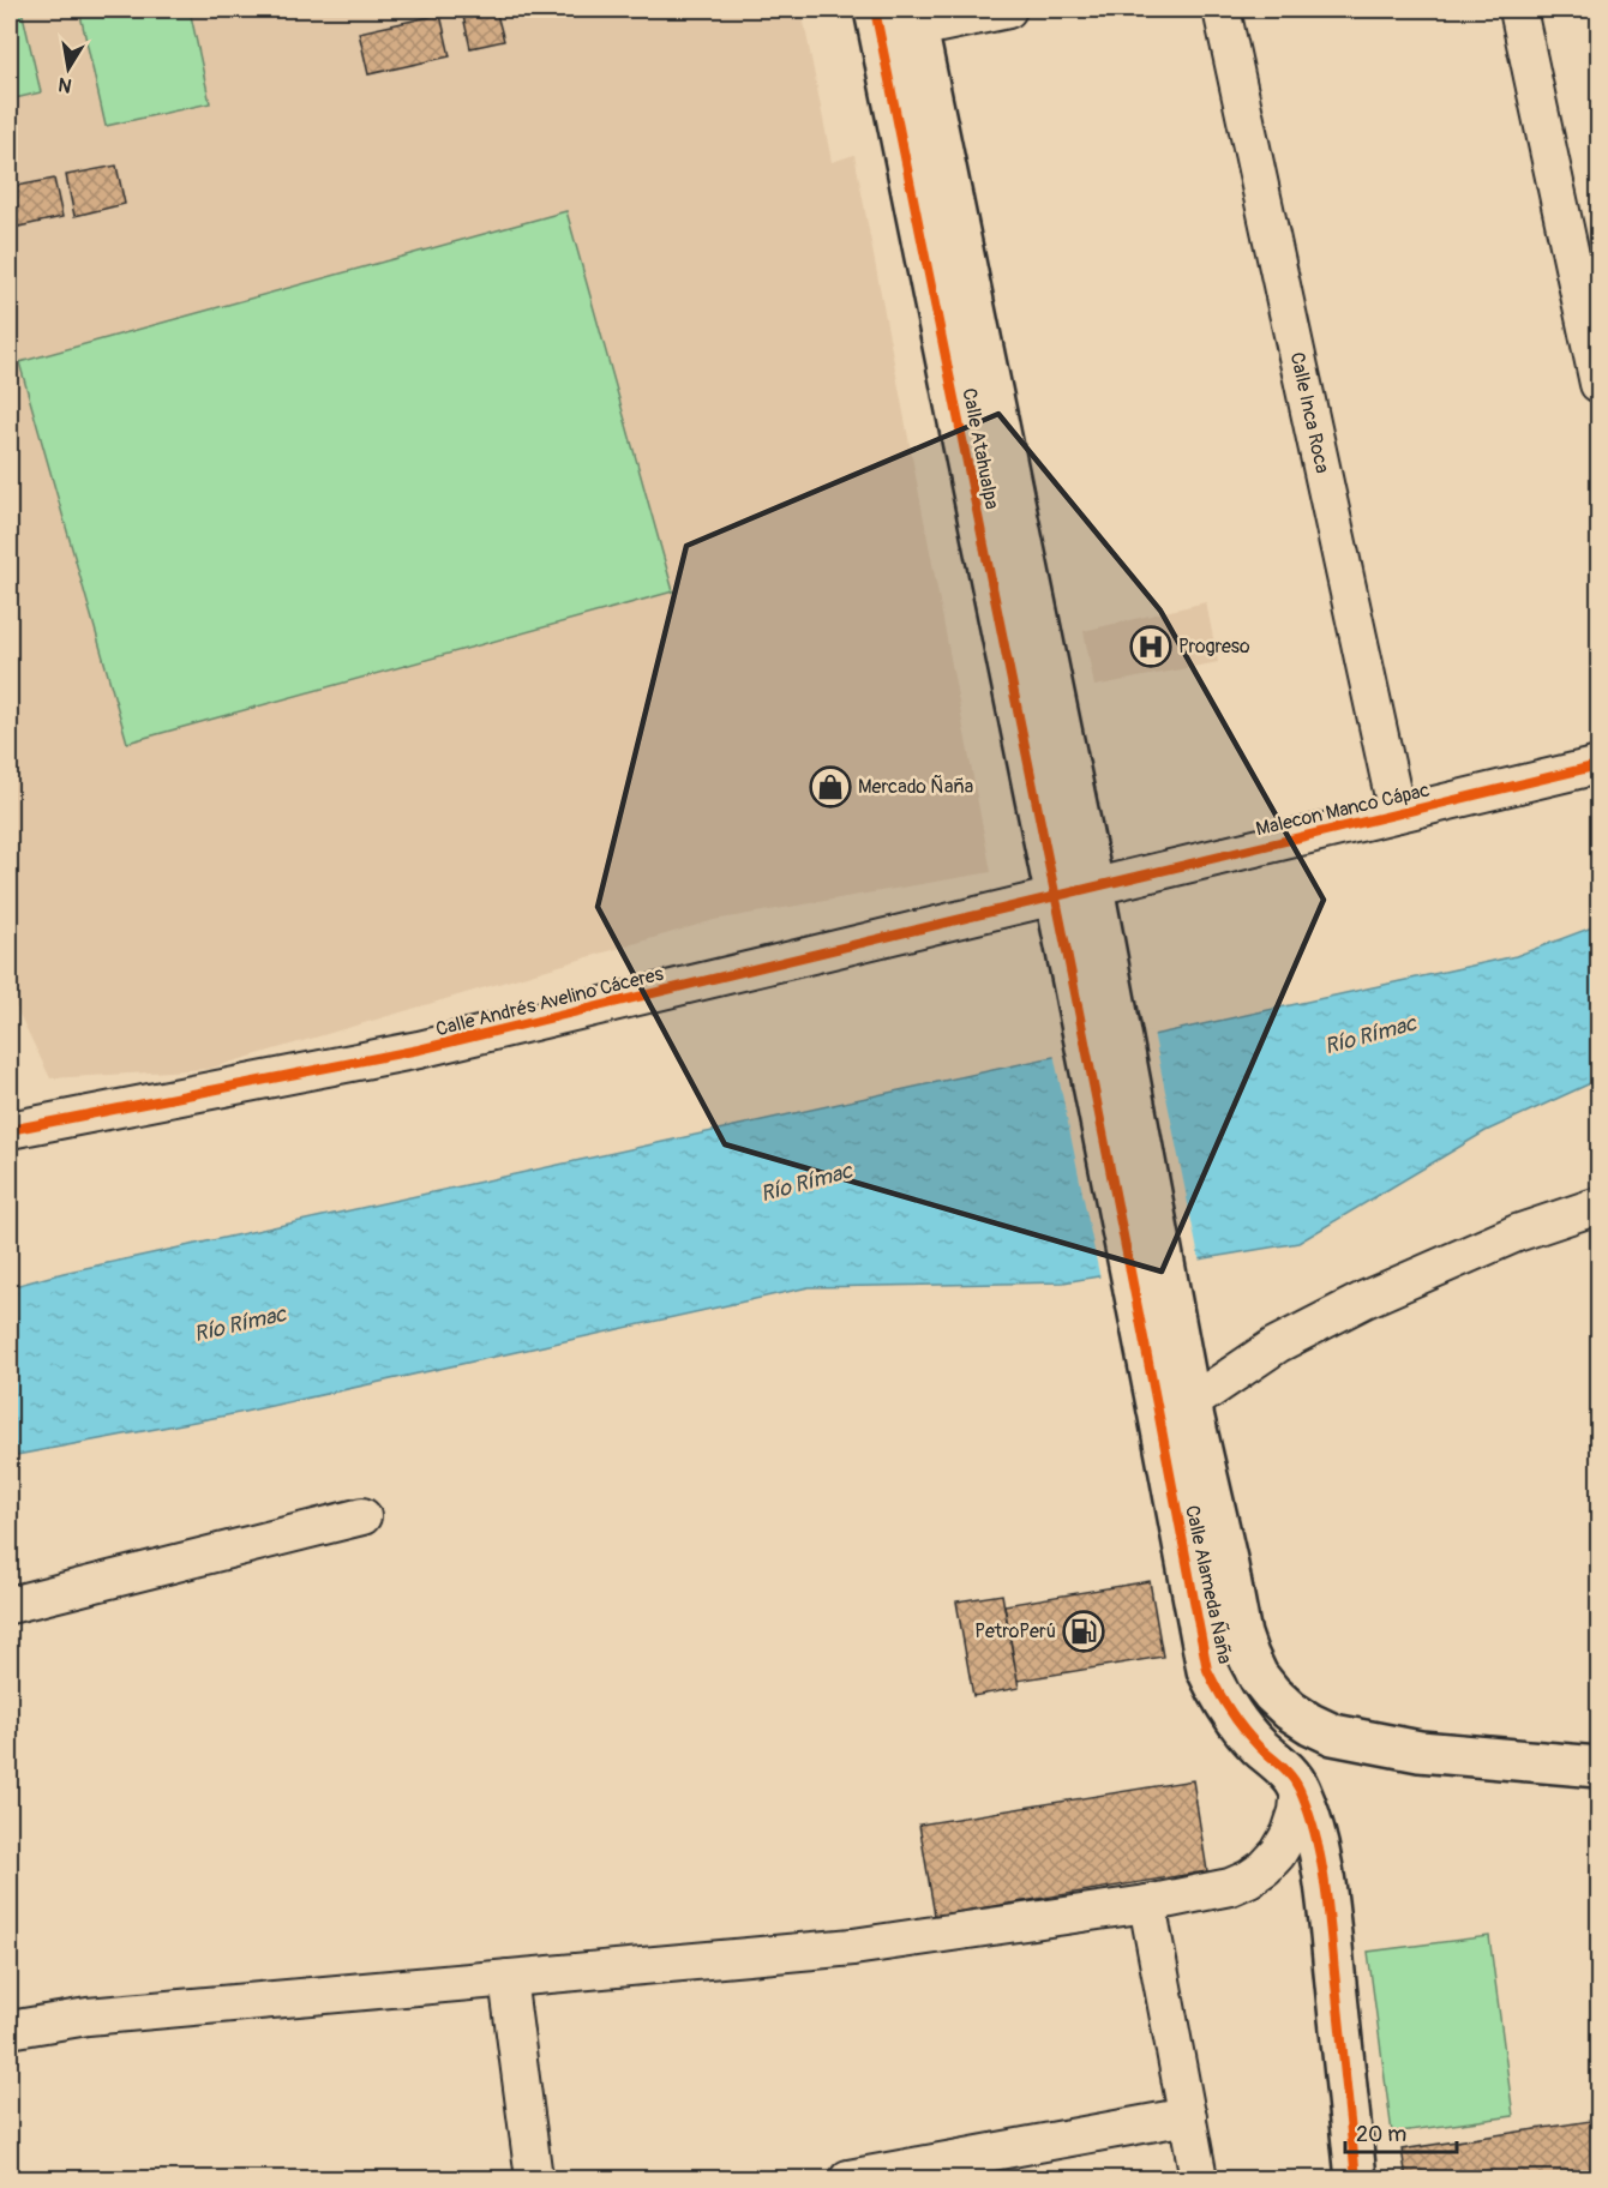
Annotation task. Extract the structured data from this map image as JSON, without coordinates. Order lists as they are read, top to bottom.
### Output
{
  "streets": {
    "street": [
      "Calle Inca Roca",
      "Calle Atahualpa",
      "Malecon Manco Cápac",
      "Calle Andrés Avelino Cáceres",
      "Calle Alameda Ñaña"
    ]
  },
  "crossings": [
    ["Calle Inca Roca", "Malecon Manco Cápac"],
    ["Calle Atahualpa", "Malecon Manco Cápac"],
    ["Calle Atahualpa", "Calle Andrés Avelino Cáceres"],
    ["Malecon Manco Cápac", "Calle Andrés Avelino Cáceres"]
  ],
  "water": ["Río Rímac"],
  "places": {
    "hospital": ["Progreso"],
    "shop": ["Mercado Ñaña"],
    "fuel station": ["PetroPerú"]
  },
  "scale_bar": "20 m",
  "north": "bottom"
}
